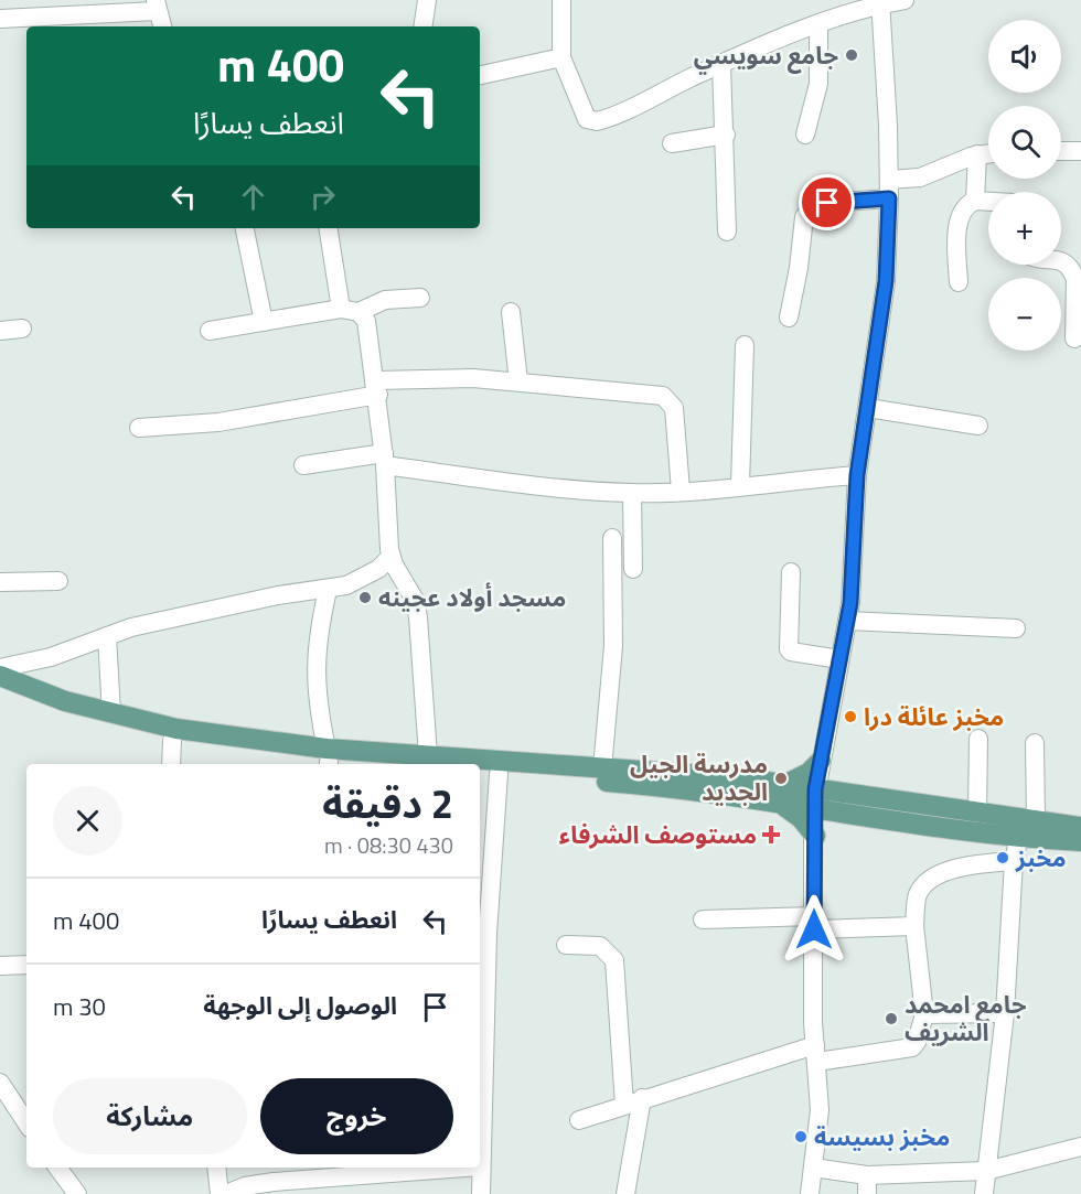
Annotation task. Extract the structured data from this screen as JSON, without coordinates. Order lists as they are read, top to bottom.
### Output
{
  "places": {
    "other": [
      "جامع سويسي",
      "مسجد أولاد عجينه",
      "مخبز عائلة درا",
      "مدرسة الجيل الجديد",
      "مخبز",
      "جامع امحمد الشريف",
      "مخبز بسيسة"
    ],
    "health": ["مستوصف الشرفاء"]
  },
  "page": {
    "map_buttons": ["+", "−"],
    "turn": ["400 m", "انعطف يسارًا"],
    "heading": ["2 دقيقة", "430 m · 08:30"],
    "list": [
      {
        "name": "انعطف يسارًا",
        "value": "400 m"
      },
      {
        "name": "الوصول إلى الوجهة",
        "value": "30 m"
      }
    ],
    "buttons": ["خروج", "مشاركة"]
  }
}
